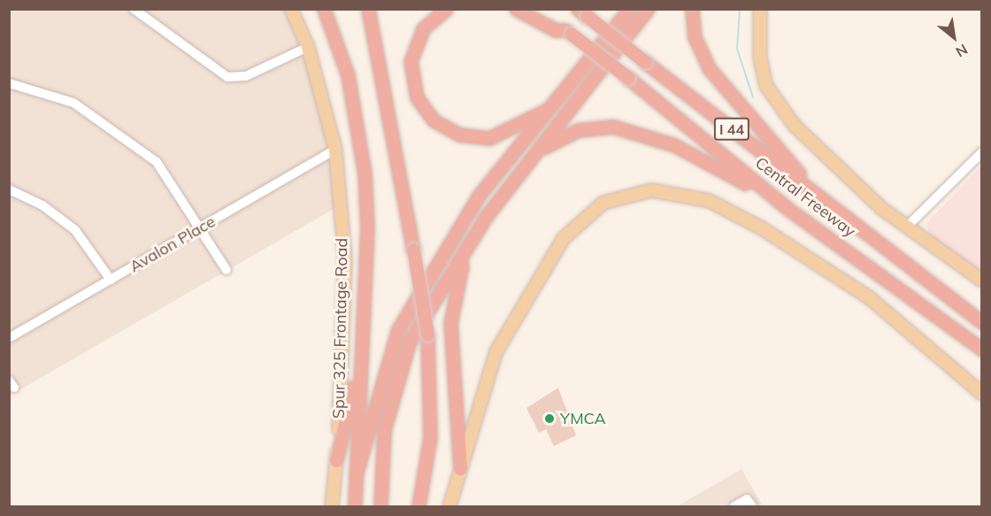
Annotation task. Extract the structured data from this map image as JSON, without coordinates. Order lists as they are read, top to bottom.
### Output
{
  "streets": {
    "highway": ["I 44", "Central Freeway"],
    "main road": ["Spur 325 Frontage Road"],
    "street": ["Avalon Place"]
  },
  "crossings": [
    ["Avalon Place", "Spur 325 Frontage Road"]
  ],
  "places": ["YMCA"],
  "north": "bottom right"
}
